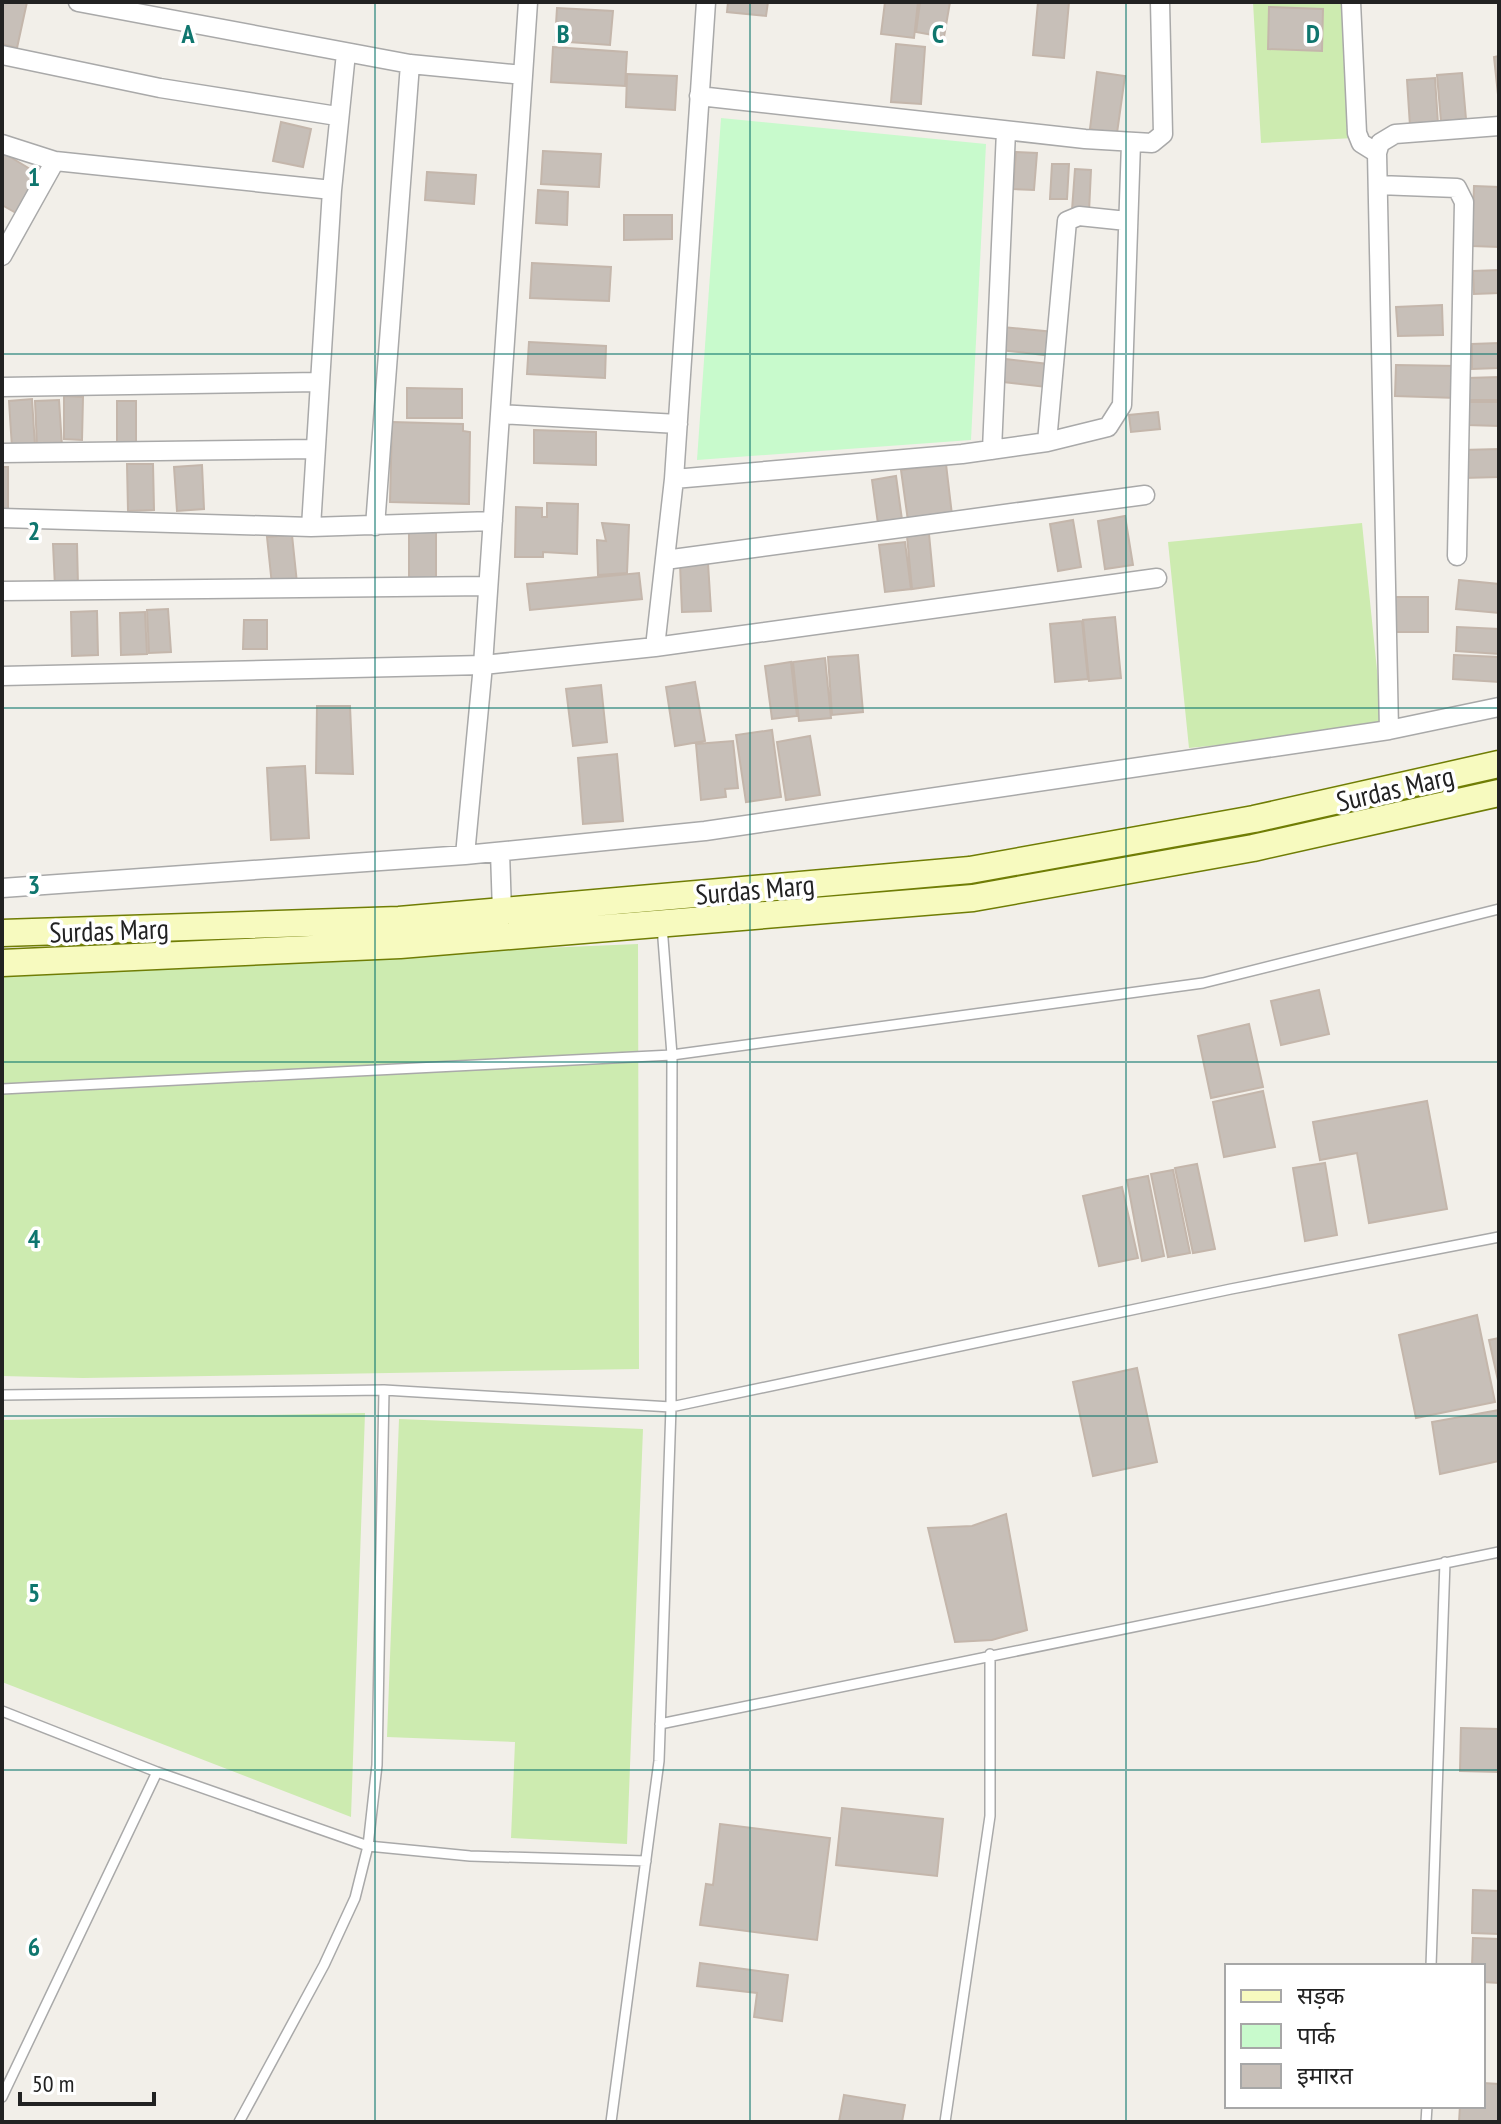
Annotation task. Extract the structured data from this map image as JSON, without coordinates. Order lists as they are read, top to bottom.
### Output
{
  "streets": {
    "main road": ["Surdas Marg"]
  },
  "legend": ["सड़क", "पार्क", "इमारत"],
  "scale_bar": "50 m",
  "grid": {
    "columns": [
      "A",
      "B",
      "C",
      "D"
    ],
    "rows": [
      "1",
      "2",
      "3",
      "4",
      "5",
      "6"
    ]
  }
}
